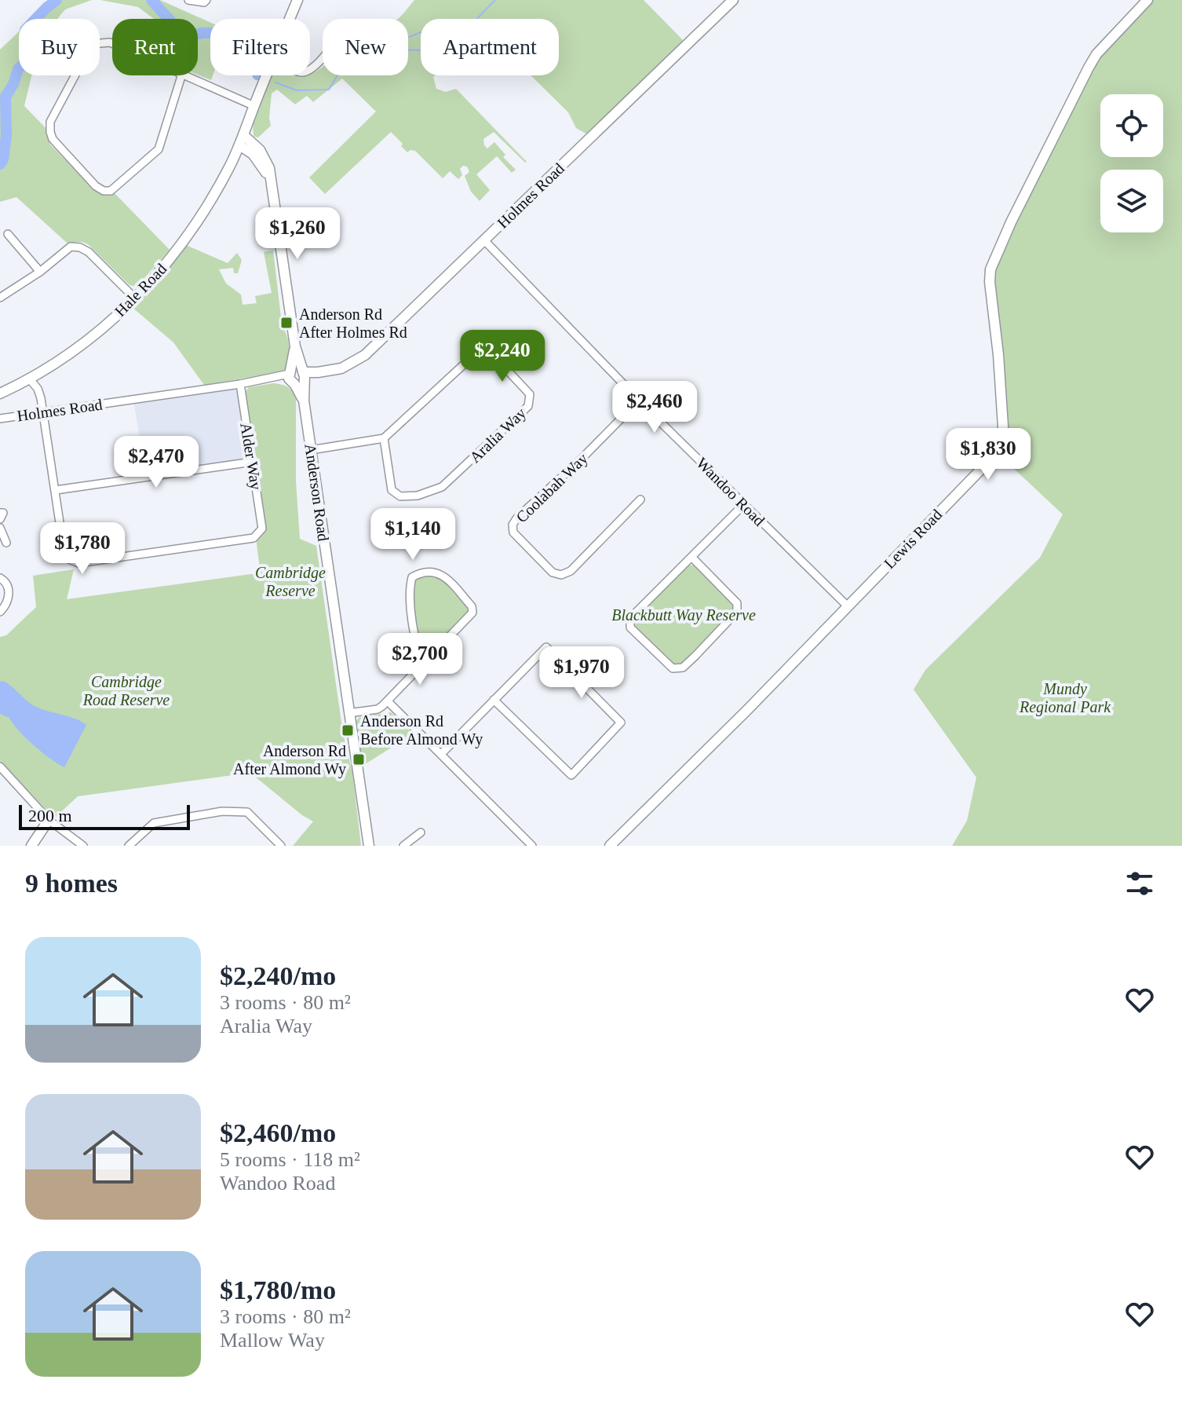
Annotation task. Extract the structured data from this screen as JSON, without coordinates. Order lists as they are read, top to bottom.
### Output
{
  "streets": {
    "street": [
      "Holmes Road",
      "Hale Road",
      "Aralia Way",
      "Alder Way",
      "Coolabah Way",
      "Wandoo Road",
      "Anderson Road",
      "Lewis Road"
    ]
  },
  "crossings": [
    ["Holmes Road", "Alder Way"],
    ["Holmes Road", "Wandoo Road"],
    ["Holmes Road", "Anderson Road"],
    ["Coolabah Way", "Wandoo Road"],
    ["Wandoo Road", "Lewis Road"]
  ],
  "parks": [
    "Cambridge Reserve",
    "Blackbutt Way Reserve",
    "Cambridge Road Reserve",
    "Mundy Regional Park"
  ],
  "places": {
    "transit": ["Anderson Rd After Holmes Rd", "Anderson Rd Before Almond Wy", "Anderson Rd After Almond Wy"]
  },
  "scale_bar": "200 m",
  "page": {
    "chip": [
      "Buy",
      "Rent",
      "Filters",
      "New",
      "Apartment"
    ],
    "price": [
      "$1,260",
      "$2,240",
      "$2,460",
      "$1,830",
      "$2,470",
      "$1,140",
      "$1,780",
      "$2,700",
      "$1,970"
    ],
    "scale": "200 m",
    "heading": "9 homes",
    "list": [
      {
        "name": "$2,240/mo",
        "note": "3 rooms · 80 m² · Aralia Way"
      },
      {
        "name": "$2,460/mo",
        "note": "5 rooms · 118 m² · Wandoo Road"
      },
      {
        "name": "$1,780/mo",
        "note": "3 rooms · 80 m² · Mallow Way"
      }
    ]
  }
}
